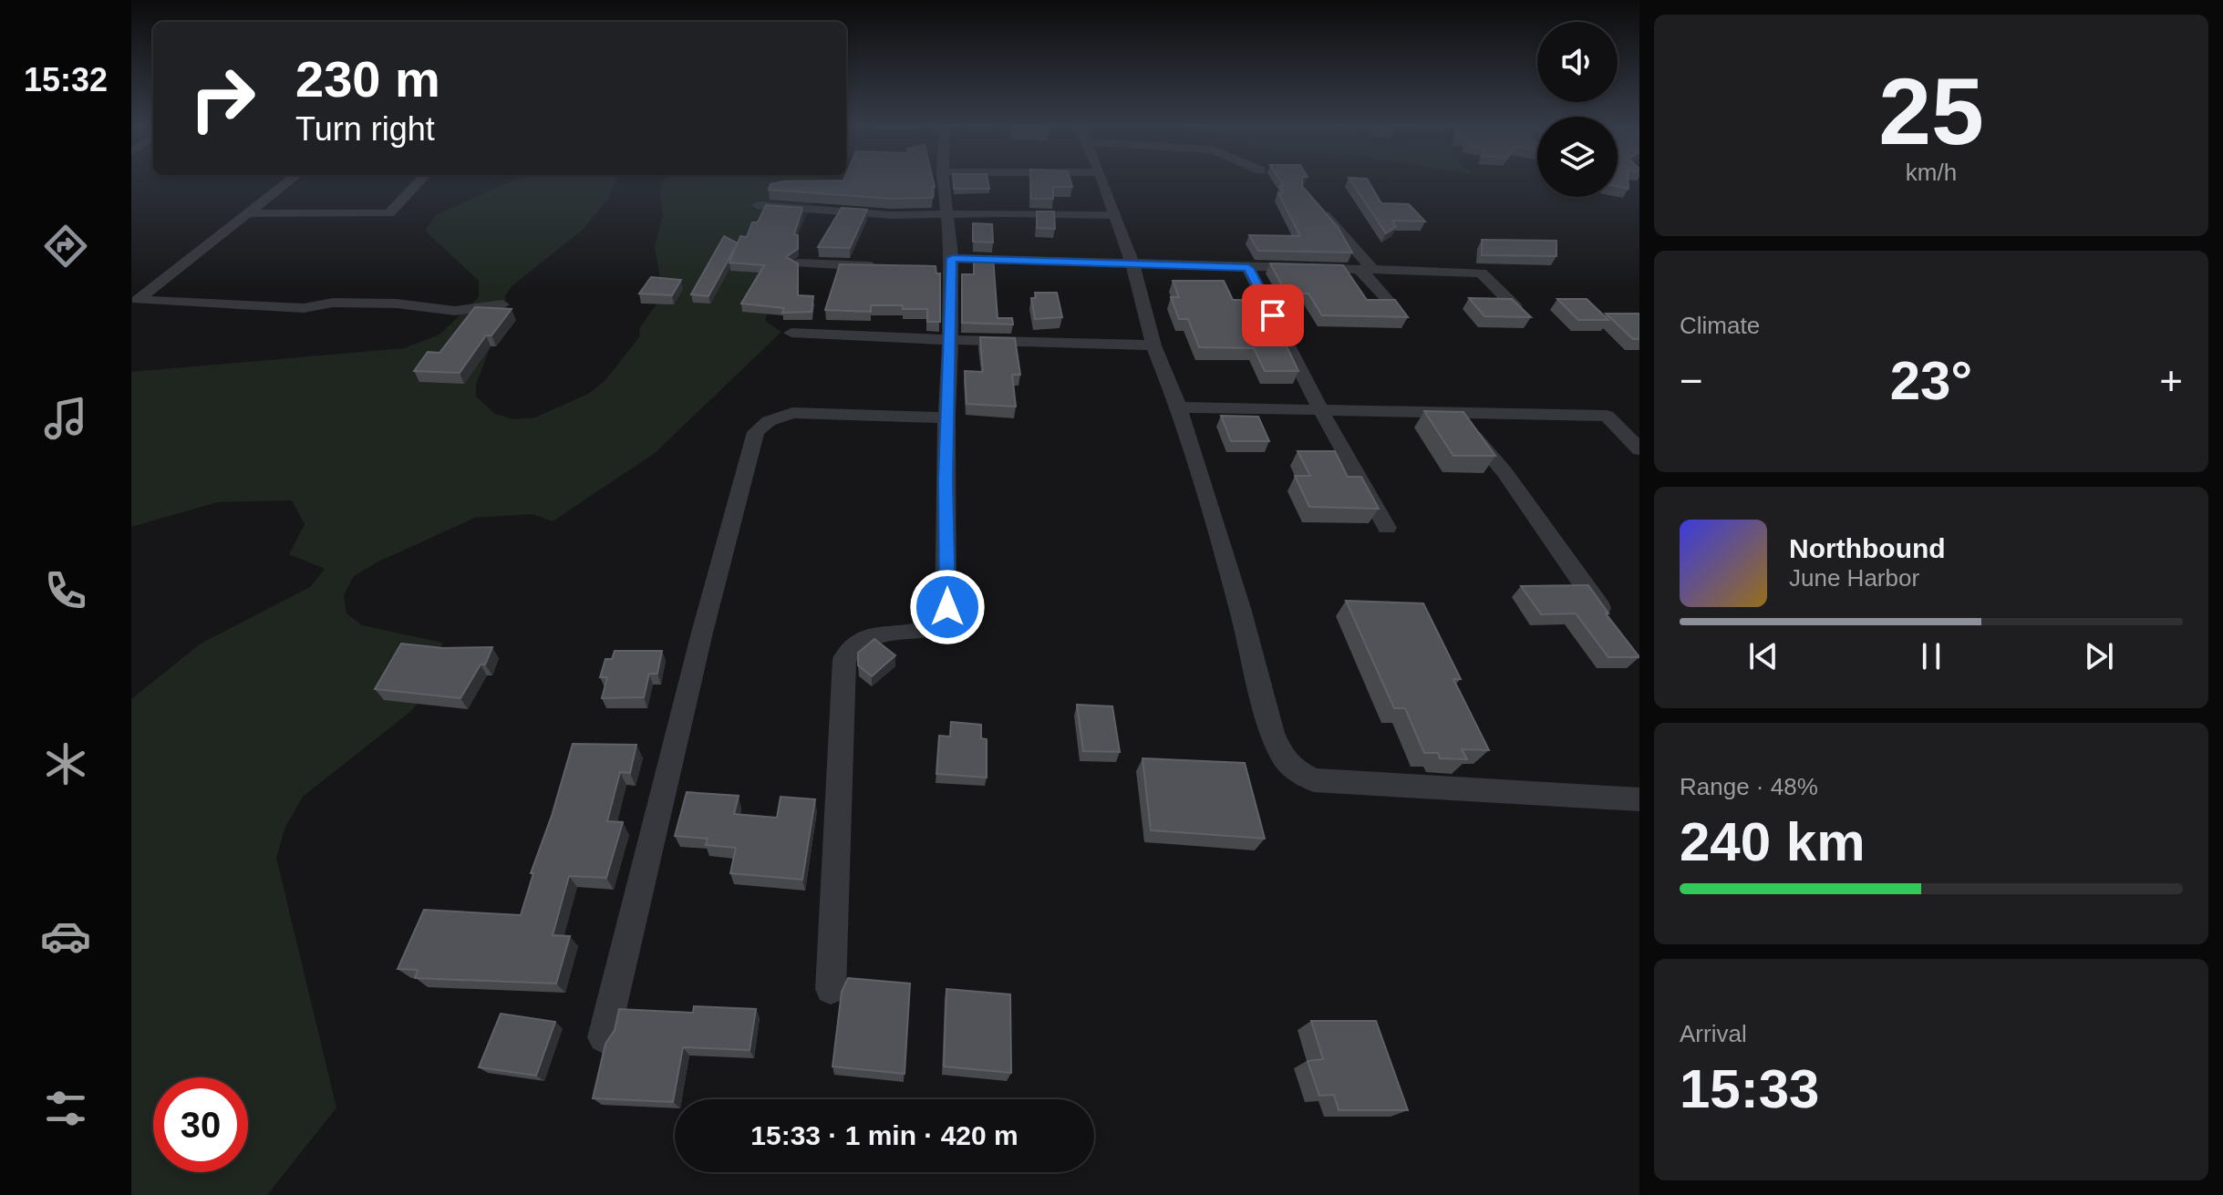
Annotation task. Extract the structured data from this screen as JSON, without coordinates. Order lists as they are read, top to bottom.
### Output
{
  "page": {
    "tabs": "15:32",
    "tile": [
      ["25", "km/h"],
      "Climate",
      ["Range · 48%", "240 km"],
      ["Arrival", "15:33"]
    ],
    "turn": ["230 m", "Turn right"],
    "heat": ["−", "23°", "+"],
    "song": ["Northbound", "June Harbor"],
    "limit": "30",
    "trip": "15:33 · 1 min · 420 m"
  }
}
